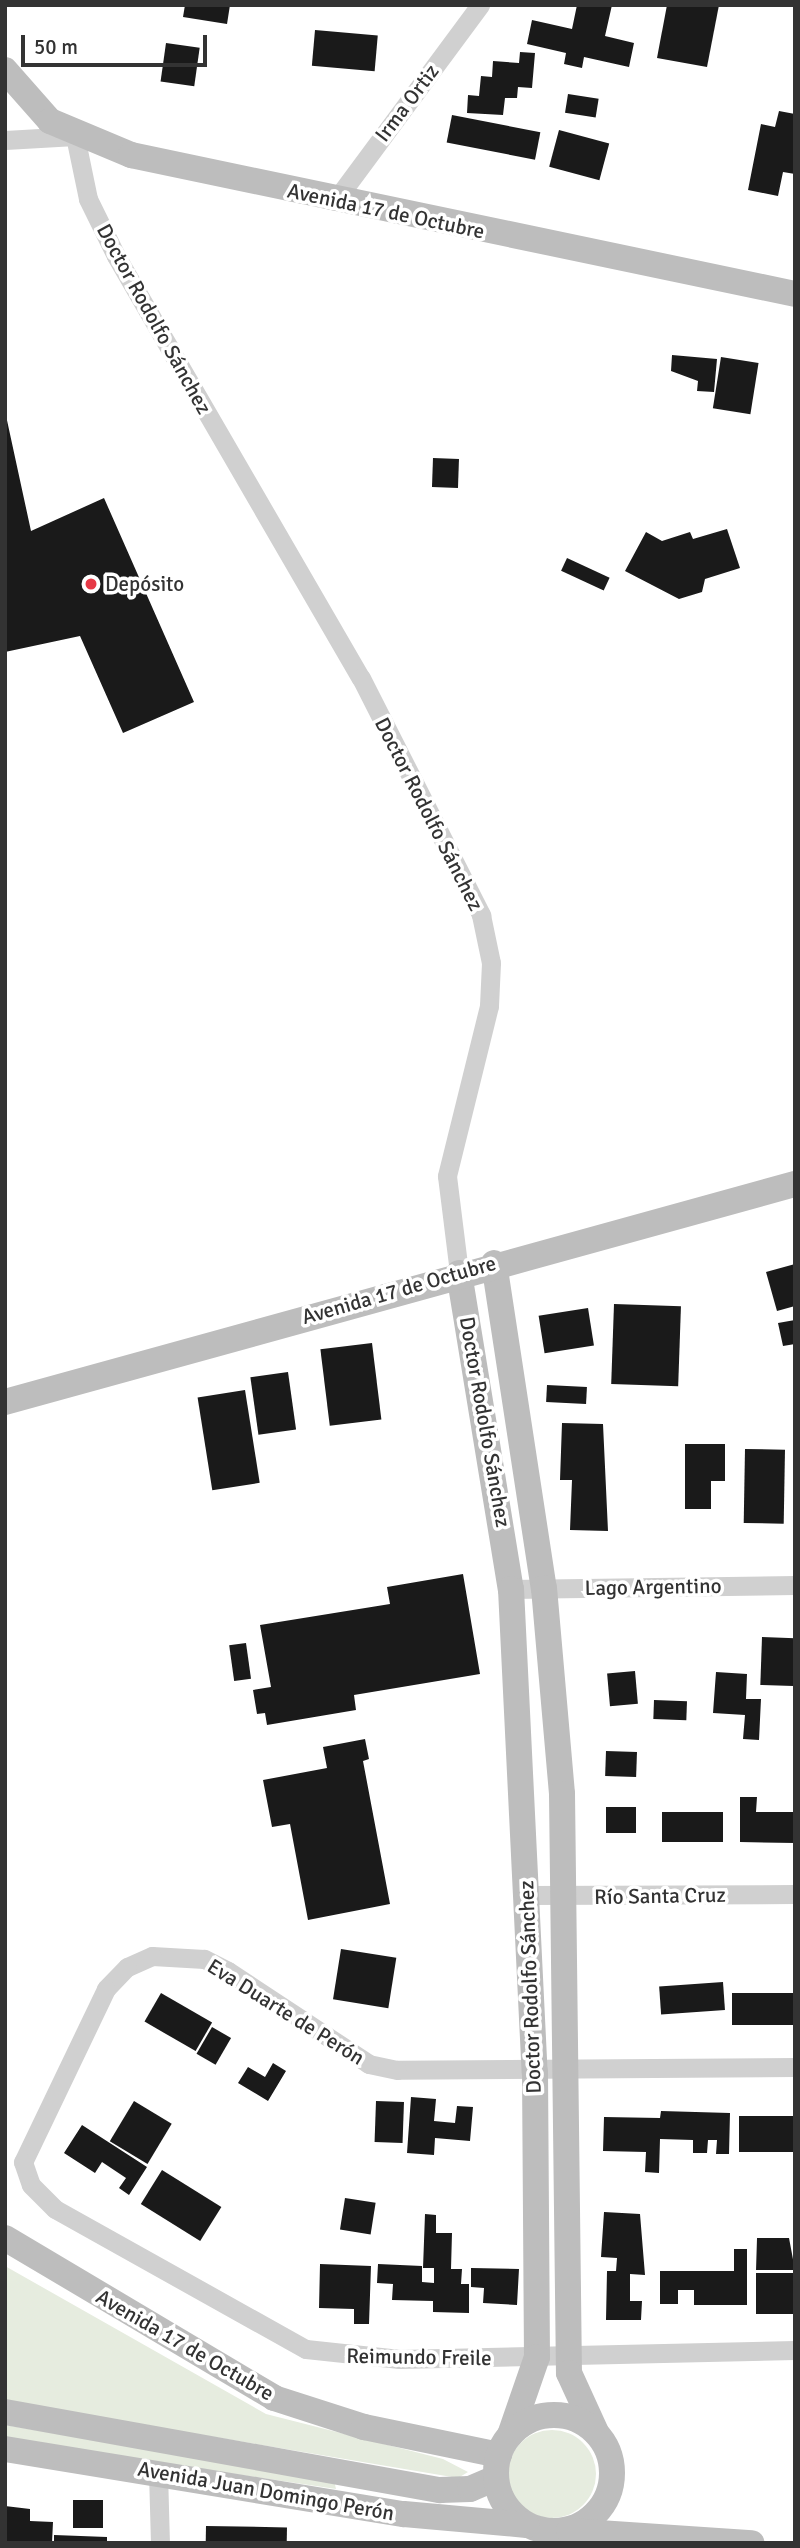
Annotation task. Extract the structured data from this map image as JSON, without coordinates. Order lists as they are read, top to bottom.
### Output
{
  "streets": {
    "street": [
      "Irma Ortiz",
      "Avenida 17 de Octubre",
      "Doctor Rodolfo Sánchez",
      "Lago Argentino",
      "Río Santa Cruz",
      "Eva Duarte de Perón",
      "Reimundo Freile",
      "Avenida Juan Domingo Perón"
    ]
  },
  "crossings": [
    ["Irma Ortiz", "Avenida 17 de Octubre"],
    ["Avenida 17 de Octubre", "Doctor Rodolfo Sánchez"],
    ["Avenida 17 de Octubre", "Avenida Juan Domingo Perón"],
    ["Doctor Rodolfo Sánchez", "Lago Argentino"],
    ["Doctor Rodolfo Sánchez", "Río Santa Cruz"],
    ["Doctor Rodolfo Sánchez", "Eva Duarte de Perón"],
    ["Doctor Rodolfo Sánchez", "Reimundo Freile"],
    ["Doctor Rodolfo Sánchez", "Avenida Juan Domingo Perón"],
    ["Eva Duarte de Perón", "Reimundo Freile"]
  ],
  "places": ["Depósito"],
  "scale_bar": "50 m"
}
